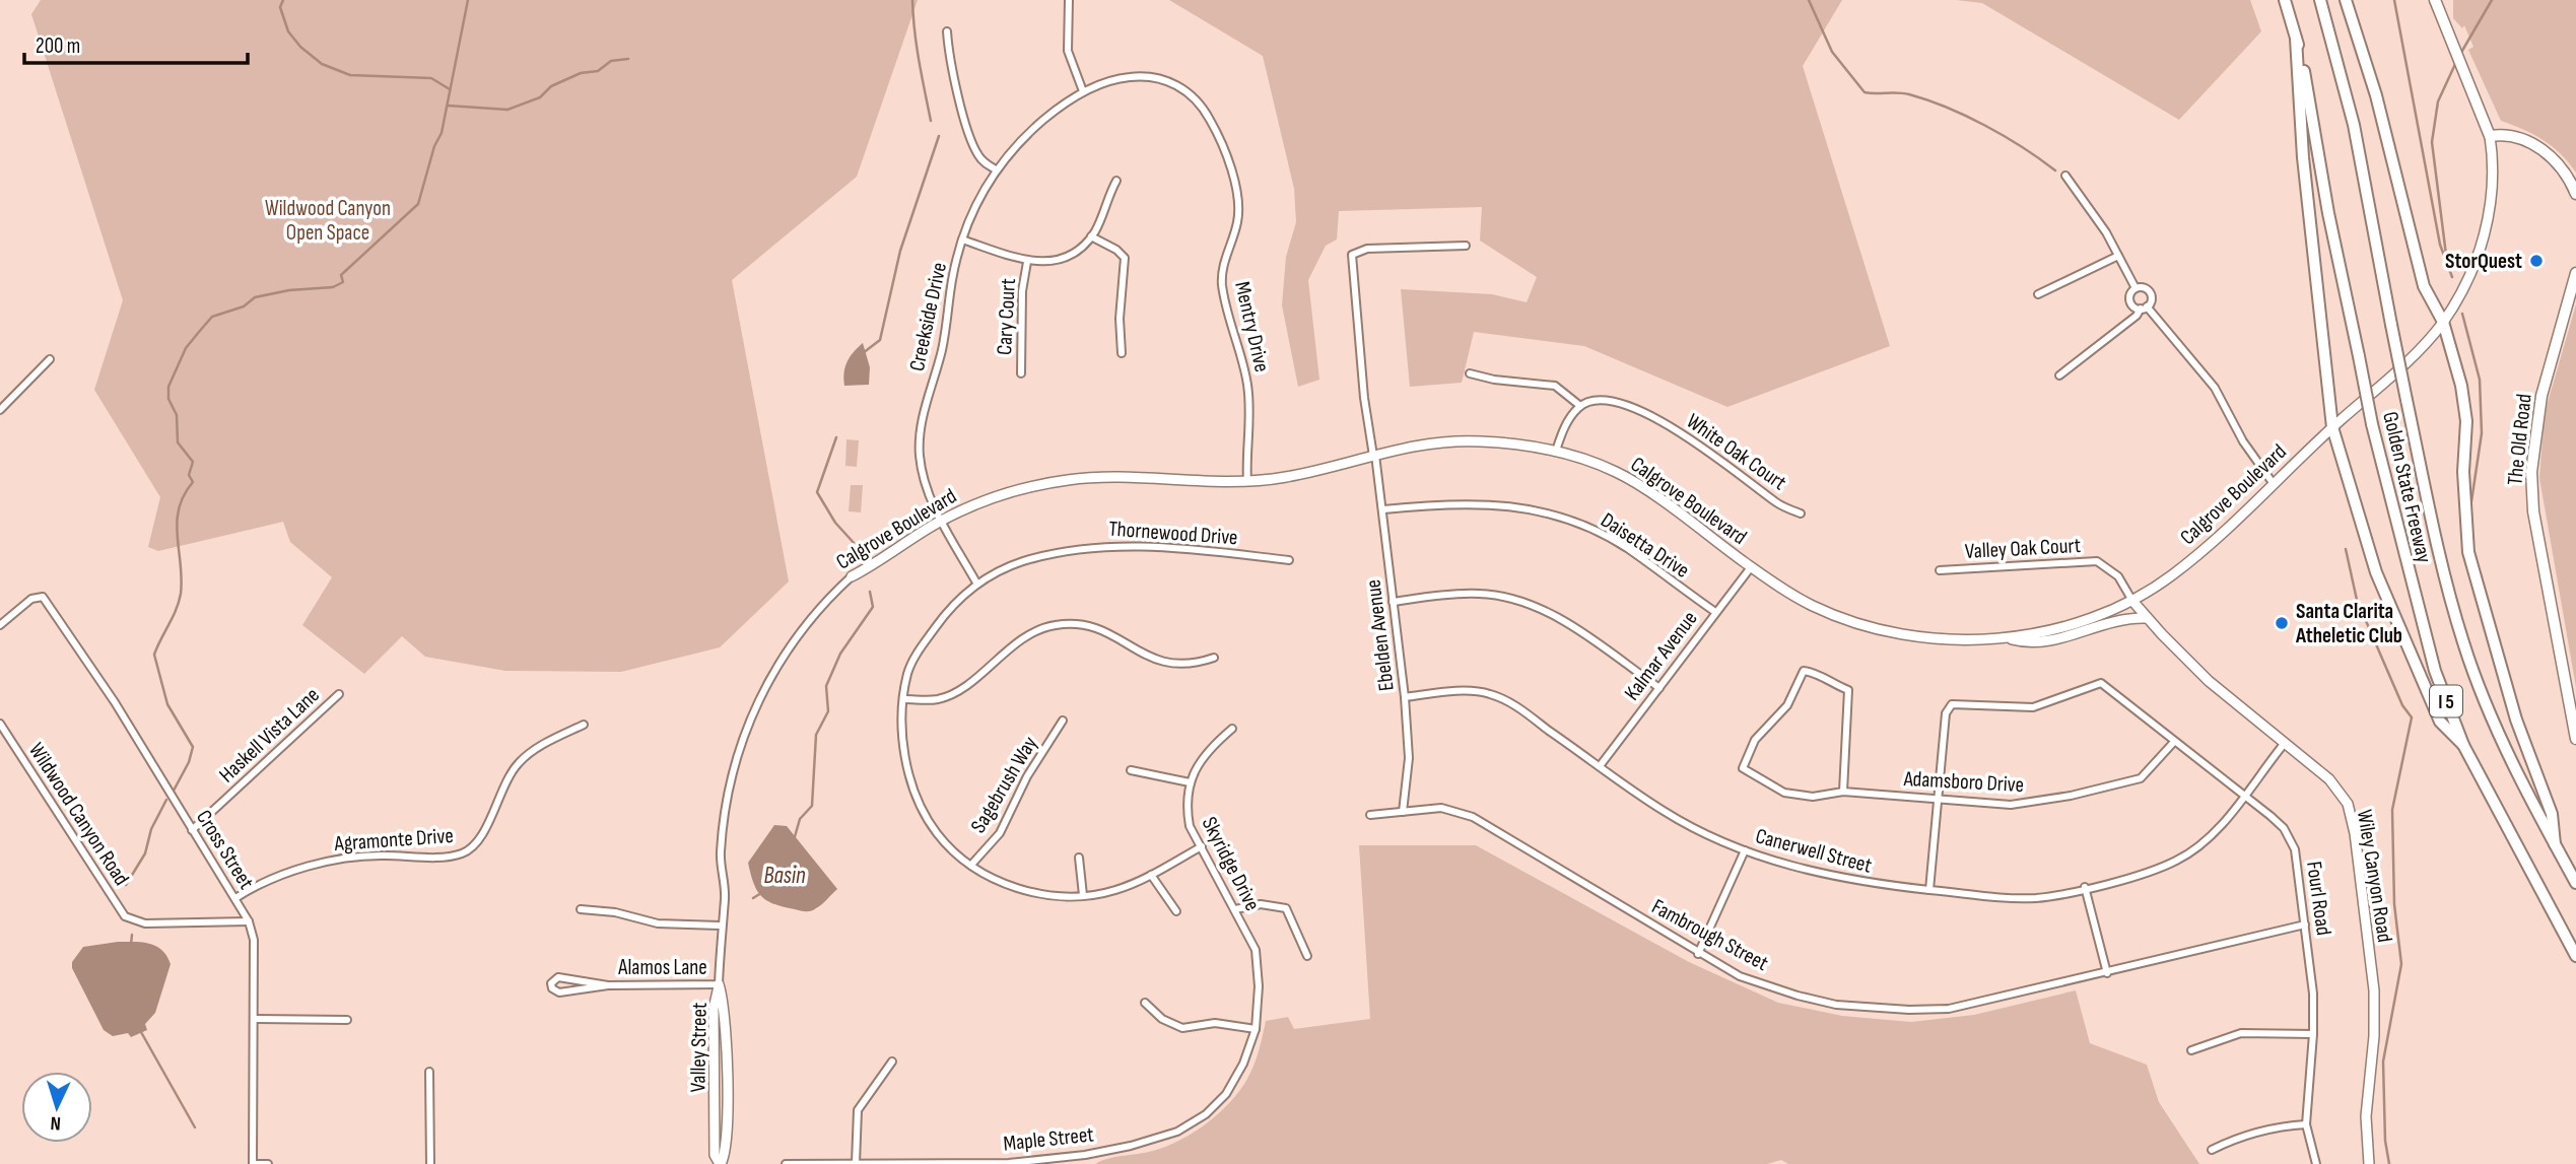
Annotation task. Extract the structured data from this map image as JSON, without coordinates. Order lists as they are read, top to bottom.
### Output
{
  "streets": {
    "highway": ["Golden State Freeway", "I 5"],
    "main road": ["The Old Road"],
    "street": [
      "Creekside Drive",
      "Cary Court",
      "Mentry Drive",
      "White Oak Court",
      "Calgrove Boulevard",
      "Thornewood Drive",
      "Daisetta Drive",
      "Valley Oak Court",
      "Ebelden Avenue",
      "Kalmar Avenue",
      "Haskell Vista Lane",
      "Adamsboro Drive",
      "Sagebrush Way",
      "Wildwood Canyon Road",
      "Agramonte Drive",
      "Cross Street",
      "Canerwell Street",
      "Skyridge Drive",
      "Wiley Canyon Road",
      "Fourl Road",
      "Fambrough Street",
      "Alamos Lane",
      "Valley Street",
      "Maple Street"
    ]
  },
  "crossings": [
    ["Creekside Drive", "Mentry Drive"],
    ["Creekside Drive", "Calgrove Boulevard"],
    ["Creekside Drive", "Thornewood Drive"],
    ["Mentry Drive", "Calgrove Boulevard"],
    ["Calgrove Boulevard", "Valley Oak Court"],
    ["Calgrove Boulevard", "Ebelden Avenue"],
    ["Calgrove Boulevard", "Kalmar Avenue"],
    ["Calgrove Boulevard", "Wiley Canyon Road"],
    ["Calgrove Boulevard", "Alamos Lane"],
    ["Calgrove Boulevard", "Valley Street"],
    ["Thornewood Drive", "Sagebrush Way"],
    ["Thornewood Drive", "Skyridge Drive"],
    ["Daisetta Drive", "Ebelden Avenue"],
    ["Daisetta Drive", "Kalmar Avenue"],
    ["Valley Oak Court", "Wiley Canyon Road"],
    ["Ebelden Avenue", "Canerwell Street"],
    ["Ebelden Avenue", "Fambrough Street"],
    ["Kalmar Avenue", "Canerwell Street"],
    ["Haskell Vista Lane", "Cross Street"],
    ["Adamsboro Drive", "Fourl Road"],
    ["Wildwood Canyon Road", "Cross Street"],
    ["Agramonte Drive", "Cross Street"],
    ["Canerwell Street", "Wiley Canyon Road"],
    ["Canerwell Street", "Fourl Road"],
    ["Skyridge Drive", "Maple Street"],
    ["Fourl Road", "Fambrough Street"],
    ["Alamos Lane", "Valley Street"]
  ],
  "water": ["Basin"],
  "parks": ["Wildwood Canyon Open Space"],
  "places": ["StorQuest", "Santa Clarita Atheletic Club"],
  "scale_bar": "200 m",
  "north": "bottom"
}
